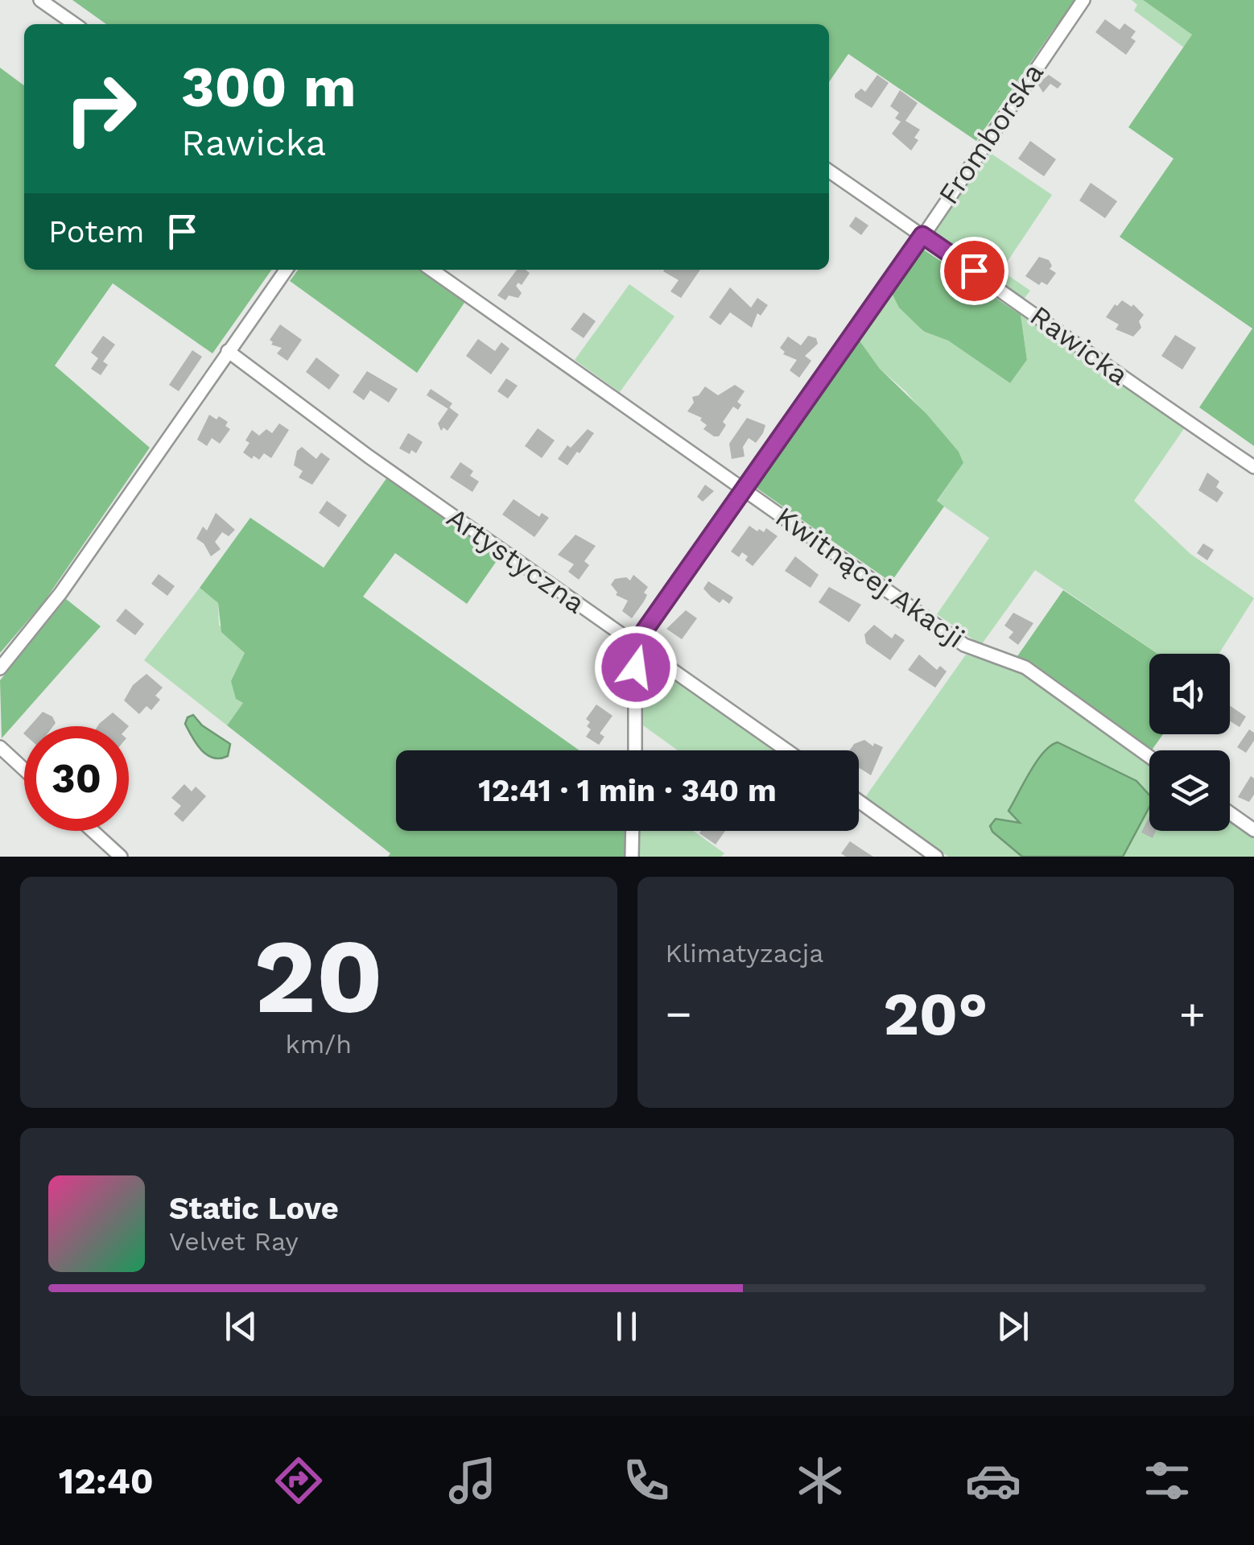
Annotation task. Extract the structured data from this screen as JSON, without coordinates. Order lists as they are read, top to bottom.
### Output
{
  "streets": {
    "street": [
      "Fromborska",
      "Rawicka",
      "Artystyczna",
      "Kwitnącej Akacji"
    ]
  },
  "crossings": [
    ["Fromborska", "Rawicka"],
    ["Fromborska", "Artystyczna"],
    ["Fromborska", "Kwitnącej Akacji"]
  ],
  "page": {
    "turn": ["300 m", "Rawicka"],
    "then": "Potem",
    "limit": "30",
    "trip": "12:41 · 1 min · 340 m",
    "tile": [
      ["20", "km/h"],
      "Klimatyzacja"
    ],
    "heat": ["−", "20°", "+"],
    "song": ["Static Love", "Velvet Ray"],
    "tabs": "12:40"
  }
}
